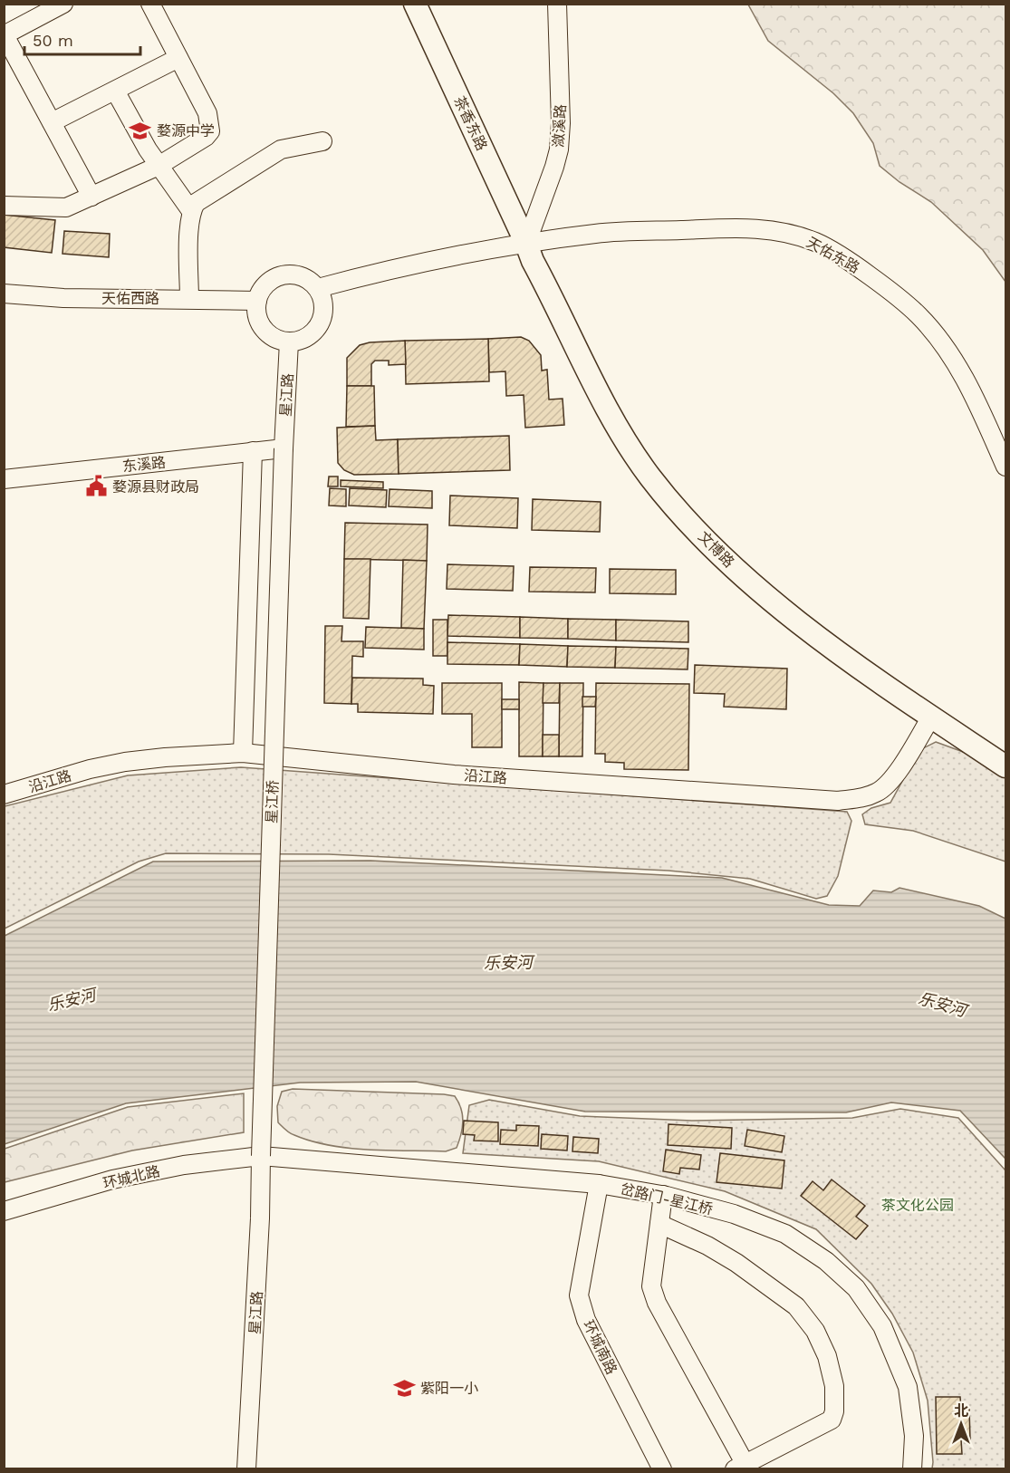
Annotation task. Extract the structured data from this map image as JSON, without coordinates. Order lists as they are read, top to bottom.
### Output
{
  "streets": {
    "main road": ["茶香东路", "文博路"],
    "street": [
      "潋溪路",
      "天佑东路",
      "天佑西路",
      "星江路",
      "东溪路",
      "沿江路",
      "星江桥",
      "环城北路",
      "岔路门-星江桥",
      "环城南路"
    ]
  },
  "crossings": [
    ["茶香东路", "潋溪路"],
    ["茶香东路", "天佑东路"],
    ["茶香东路", "文博路"],
    ["潋溪路", "天佑东路"],
    ["潋溪路", "文博路"],
    ["天佑东路", "文博路"],
    ["天佑西路", "星江路"],
    ["星江路", "东溪路"],
    ["星江路", "星江桥"],
    ["星江路", "环城北路"],
    ["星江路", "岔路门-星江桥"],
    ["东溪路", "星江桥"],
    ["文博路", "沿江路"],
    ["星江桥", "环城北路"],
    ["星江桥", "岔路门-星江桥"],
    ["环城北路", "岔路门-星江桥"],
    ["岔路门-星江桥", "环城南路"]
  ],
  "water": ["乐安河"],
  "parks": ["茶文化公园"],
  "places": {
    "school or university": ["婺源中学", "紫阳一小"],
    "public building": ["婺源县财政局"]
  },
  "scale_bar": "50 m",
  "north": "top"
}
